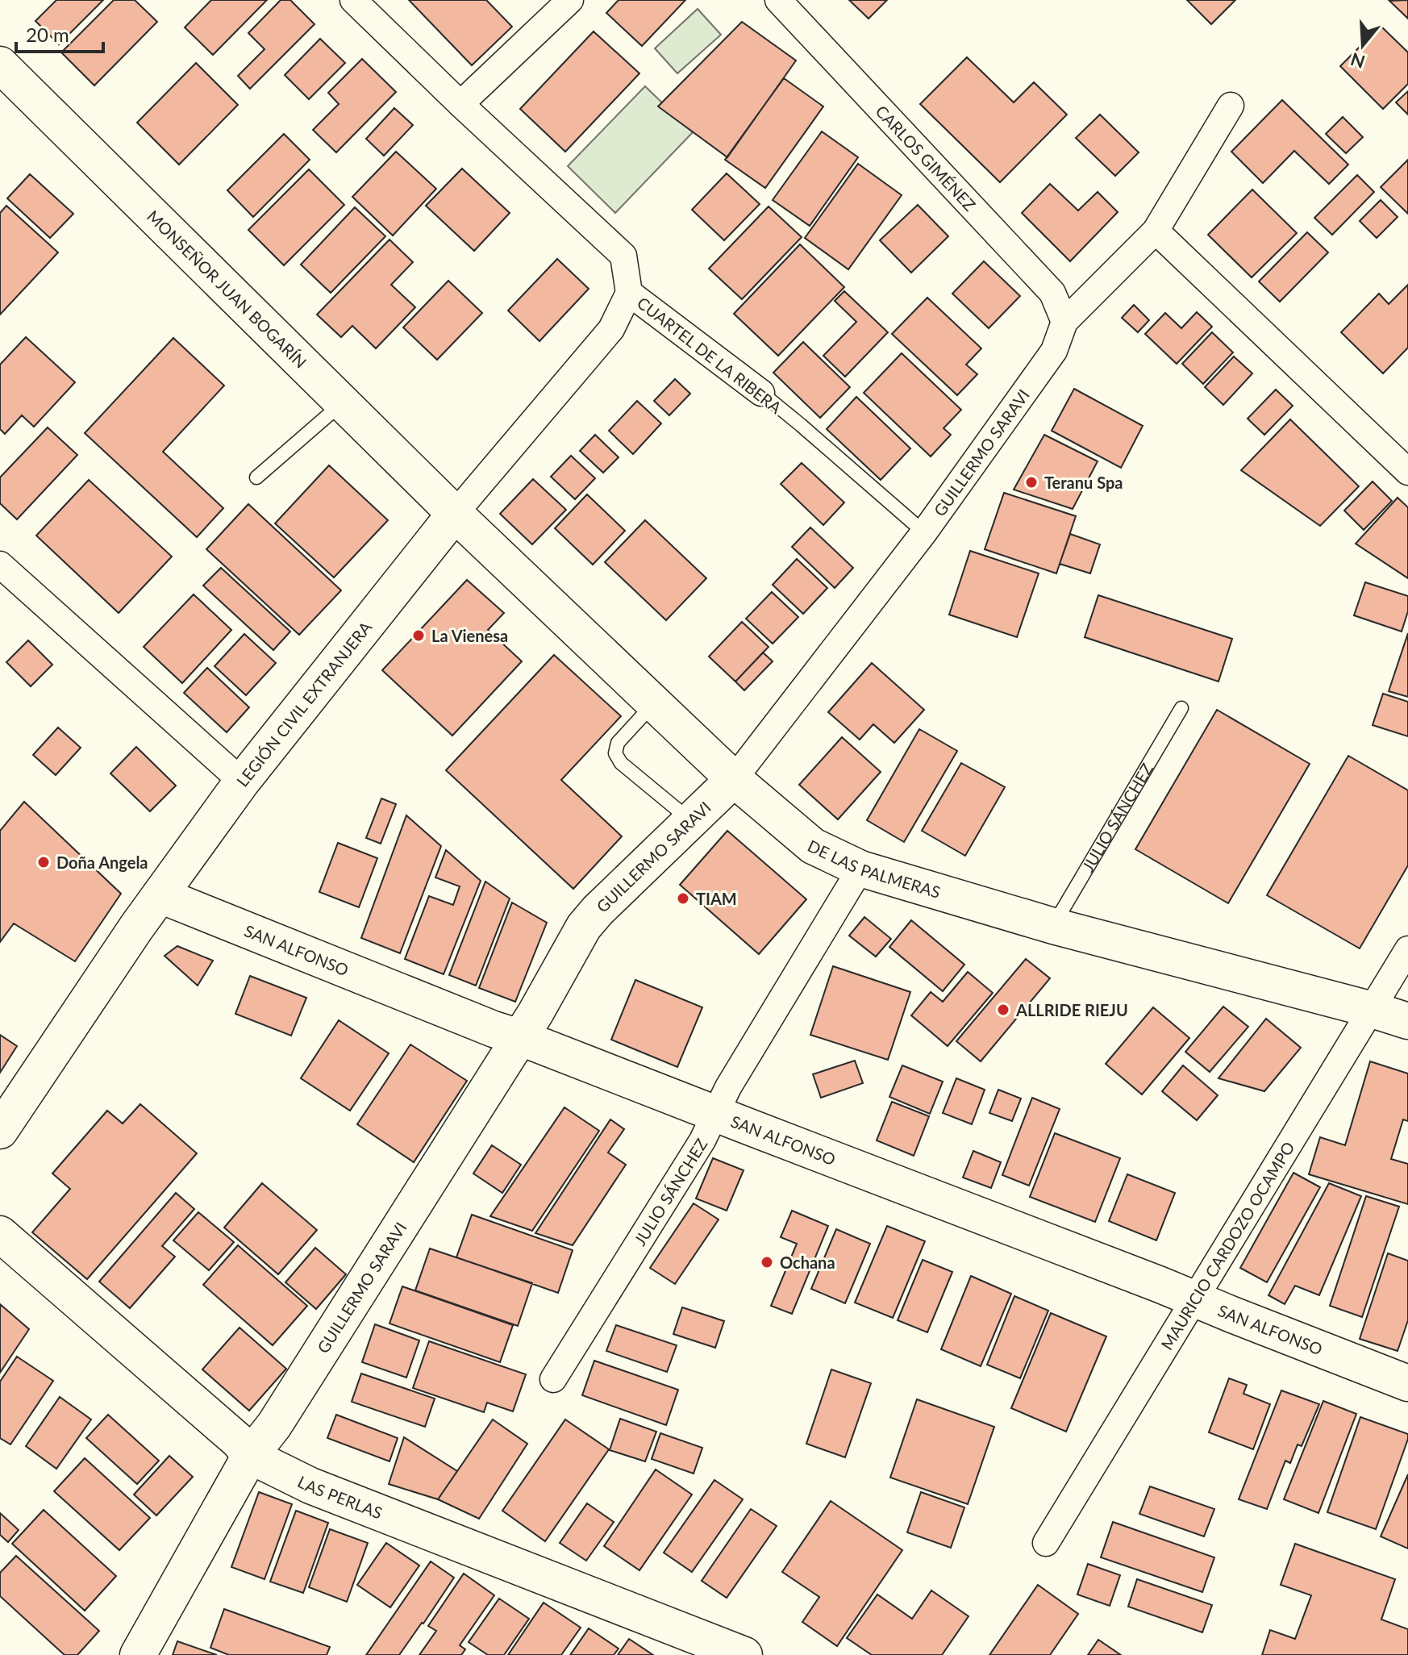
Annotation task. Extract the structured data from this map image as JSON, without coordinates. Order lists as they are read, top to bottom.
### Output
{
  "streets": {
    "street": [
      "CARLOS GIMÉNEZ",
      "MONSEÑOR JUAN BOGARÍN",
      "CUARTEL DE LA RIBERA",
      "GUILLERMO SARAVI",
      "LEGIÓN CIVIL EXTRANJERA",
      "JULIO SÁNCHEZ",
      "DE LAS PALMERAS",
      "SAN ALFONSO",
      "MAURICIO CARDOZO OCAMPO",
      "LAS PERLAS"
    ]
  },
  "crossings": [
    ["CARLOS GIMÉNEZ", "GUILLERMO SARAVI"],
    ["MONSEÑOR JUAN BOGARÍN", "LEGIÓN CIVIL EXTRANJERA"],
    ["MONSEÑOR JUAN BOGARÍN", "DE LAS PALMERAS"],
    ["CUARTEL DE LA RIBERA", "GUILLERMO SARAVI"],
    ["CUARTEL DE LA RIBERA", "LEGIÓN CIVIL EXTRANJERA"],
    ["GUILLERMO SARAVI", "DE LAS PALMERAS"],
    ["GUILLERMO SARAVI", "SAN ALFONSO"],
    ["GUILLERMO SARAVI", "LAS PERLAS"],
    ["LEGIÓN CIVIL EXTRANJERA", "DE LAS PALMERAS"],
    ["LEGIÓN CIVIL EXTRANJERA", "SAN ALFONSO"],
    ["JULIO SÁNCHEZ", "DE LAS PALMERAS"],
    ["JULIO SÁNCHEZ", "SAN ALFONSO"],
    ["DE LAS PALMERAS", "MAURICIO CARDOZO OCAMPO"],
    ["SAN ALFONSO", "MAURICIO CARDOZO OCAMPO"]
  ],
  "places": [
    "Teranu Spa",
    "La Vienesa",
    "Doña Angela",
    "TIAM",
    "ALLRIDE RIEJU",
    "Ochana"
  ],
  "scale_bar": "20 m",
  "north": "bottom"
}
